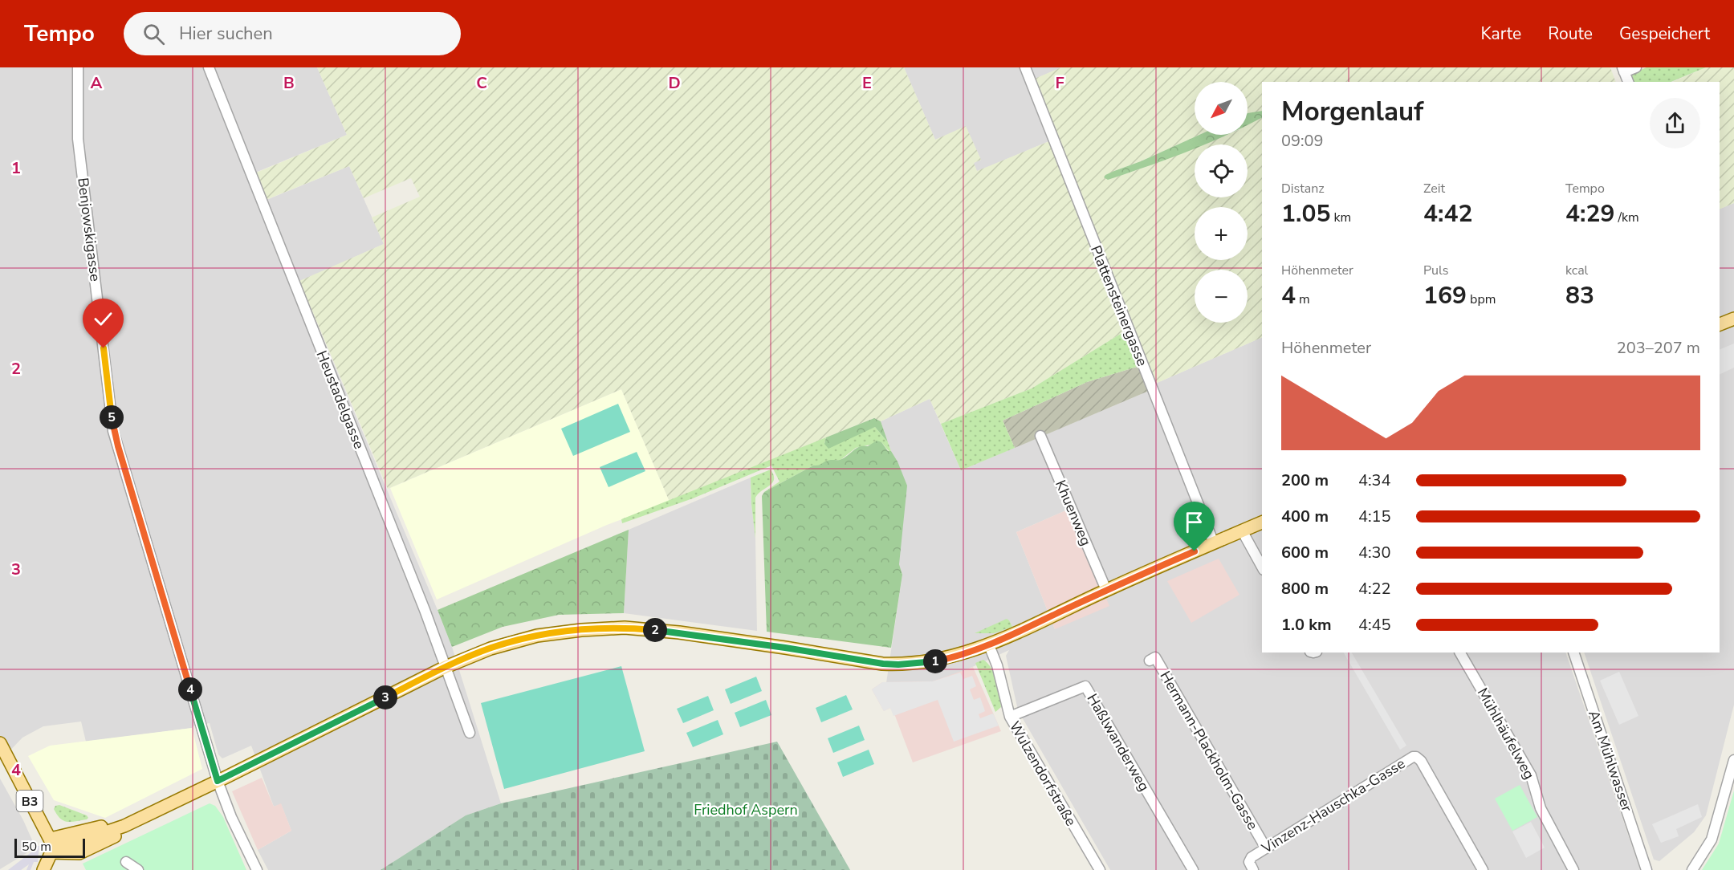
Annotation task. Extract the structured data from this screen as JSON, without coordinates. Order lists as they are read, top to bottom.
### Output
{
  "streets": {
    "main road": ["B3"],
    "street": [
      "Benjowskigasse",
      "Plattensteinergasse",
      "Heustadelgasse",
      "Khuenweg",
      "Mühlhäufelweg",
      "Haßlwanderweg",
      "Hermann-Plackholm-Gasse",
      "Am Mühlwasser",
      "Wulzendorfstraße",
      "Vinzenz-Hauschka-Gasse"
    ]
  },
  "crossings": [
    ["Haßlwanderweg", "Wulzendorfstraße"],
    ["Hermann-Plackholm-Gasse", "Vinzenz-Hauschka-Gasse"]
  ],
  "parks": ["Friedhof Aspern"],
  "scale_bar": "50 m",
  "north": "bottom left",
  "page": {
    "header": "Tempo",
    "search": "Hier suchen",
    "nav": ["Karte", "Route", "Gespeichert"],
    "map_buttons": ["+", "−"],
    "heading": ["Morgenlauf", "09:09"],
    "stats": [
      ["Distanz", "1.05 km"],
      ["Zeit", "4:42"],
      ["Tempo", "4:29 /km"],
      ["Höhenmeter", "4 m"],
      ["Puls", "169 bpm"],
      ["kcal", "83"]
    ],
    "chart": ["Höhenmeter", "203–207 m"],
    "pins": [
      "5",
      "2",
      "1",
      "4",
      "3"
    ],
    "list": [
      {
        "name": "200 m",
        "note": "4:34"
      },
      {
        "name": "400 m",
        "note": "4:15"
      },
      {
        "name": "600 m",
        "note": "4:30"
      },
      {
        "name": "800 m",
        "note": "4:22"
      },
      {
        "name": "1.0 km",
        "note": "4:45"
      }
    ],
    "scale": "50 m"
  },
  "grid": {
    "columns": [
      "A",
      "B",
      "C",
      "D",
      "E",
      "F"
    ],
    "rows": [
      "1",
      "2",
      "3",
      "4"
    ]
  }
}
